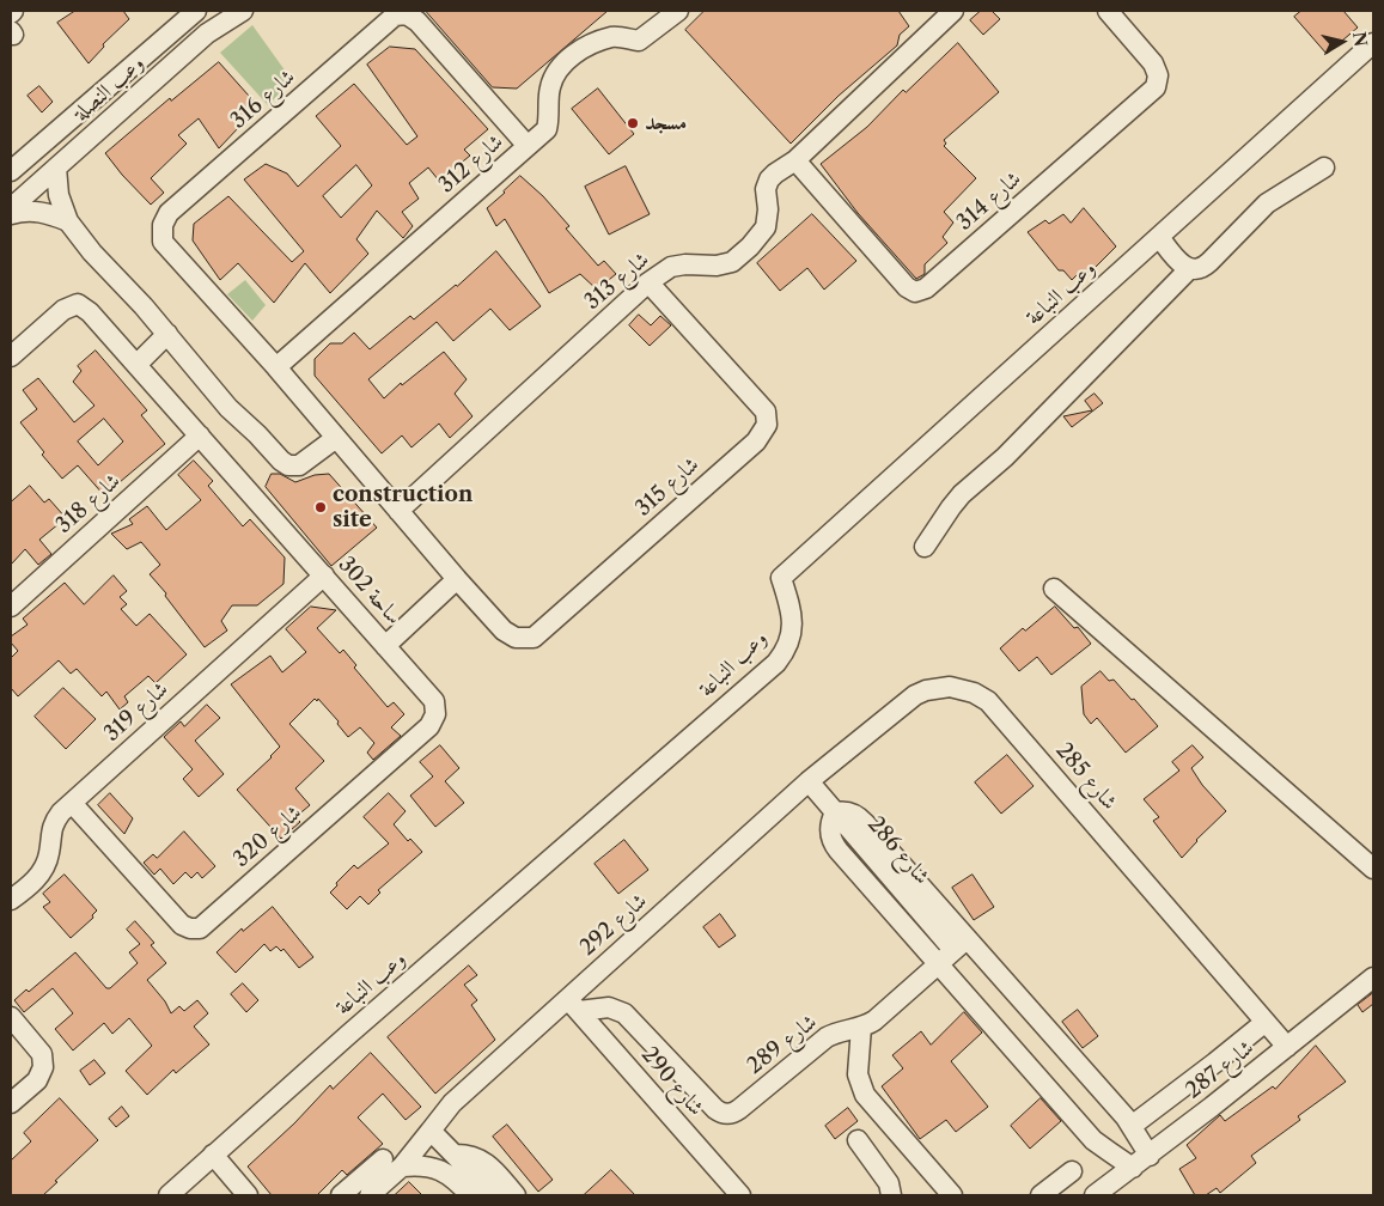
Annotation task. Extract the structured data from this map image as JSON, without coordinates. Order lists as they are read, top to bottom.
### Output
{
  "streets": {
    "street": [
      "وعب النصلة",
      "شارع 316",
      "شارع 312",
      "شارع 314",
      "شارع 313",
      "وعب النباعة",
      "شارع 315",
      "شارع 318",
      "ساحة 302",
      "شارع 319",
      "شارع 285",
      "شارع 320",
      "شارع 292",
      "شارع 289",
      "شارع 287",
      "شارع 290"
    ]
  },
  "crossings": [
    ["شارع 316", "شارع 312"],
    ["شارع 314", "شارع 313"],
    ["شارع 313", "شارع 315"],
    ["شارع 315", "ساحة 302"],
    ["شارع 318", "ساحة 302"],
    ["ساحة 302", "شارع 319"],
    ["ساحة 302", "شارع 320"],
    ["شارع 319", "شارع 320"],
    ["شارع 285", "شارع 292"],
    ["شارع 285", "شارع 287"],
    ["شارع 292", "شارع 289"],
    ["شارع 292", "شارع 290"],
    ["شارع 289", "شارع 290"]
  ],
  "places": ["مسجد", "construction site"],
  "north": "right"
}
